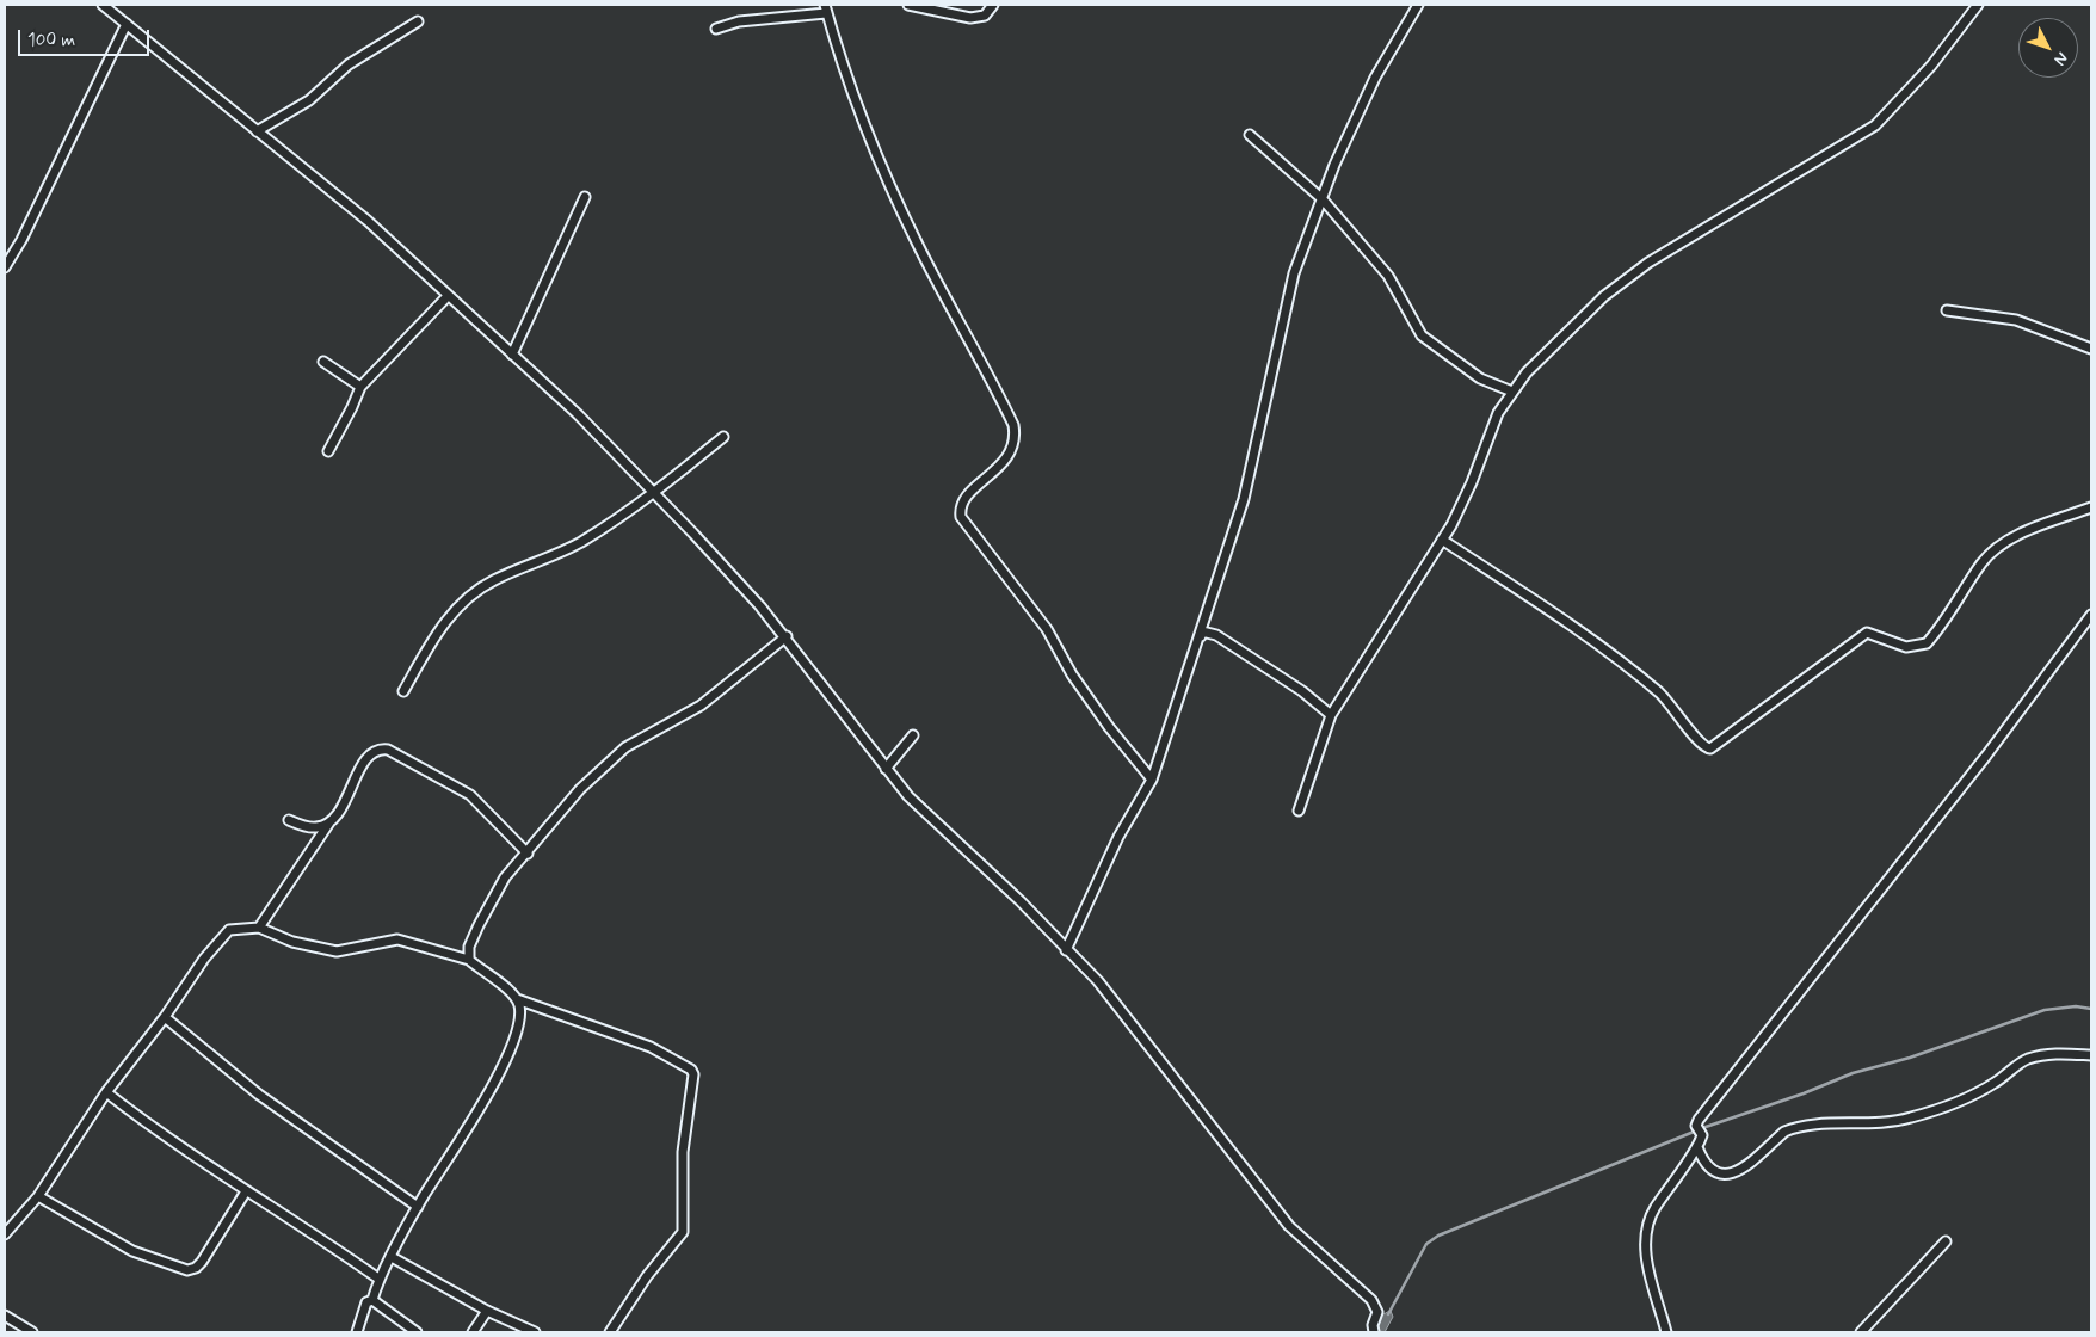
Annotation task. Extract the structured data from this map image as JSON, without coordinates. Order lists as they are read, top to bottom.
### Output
{
  "scale_bar": "100 m",
  "north": "bottom right"
}
